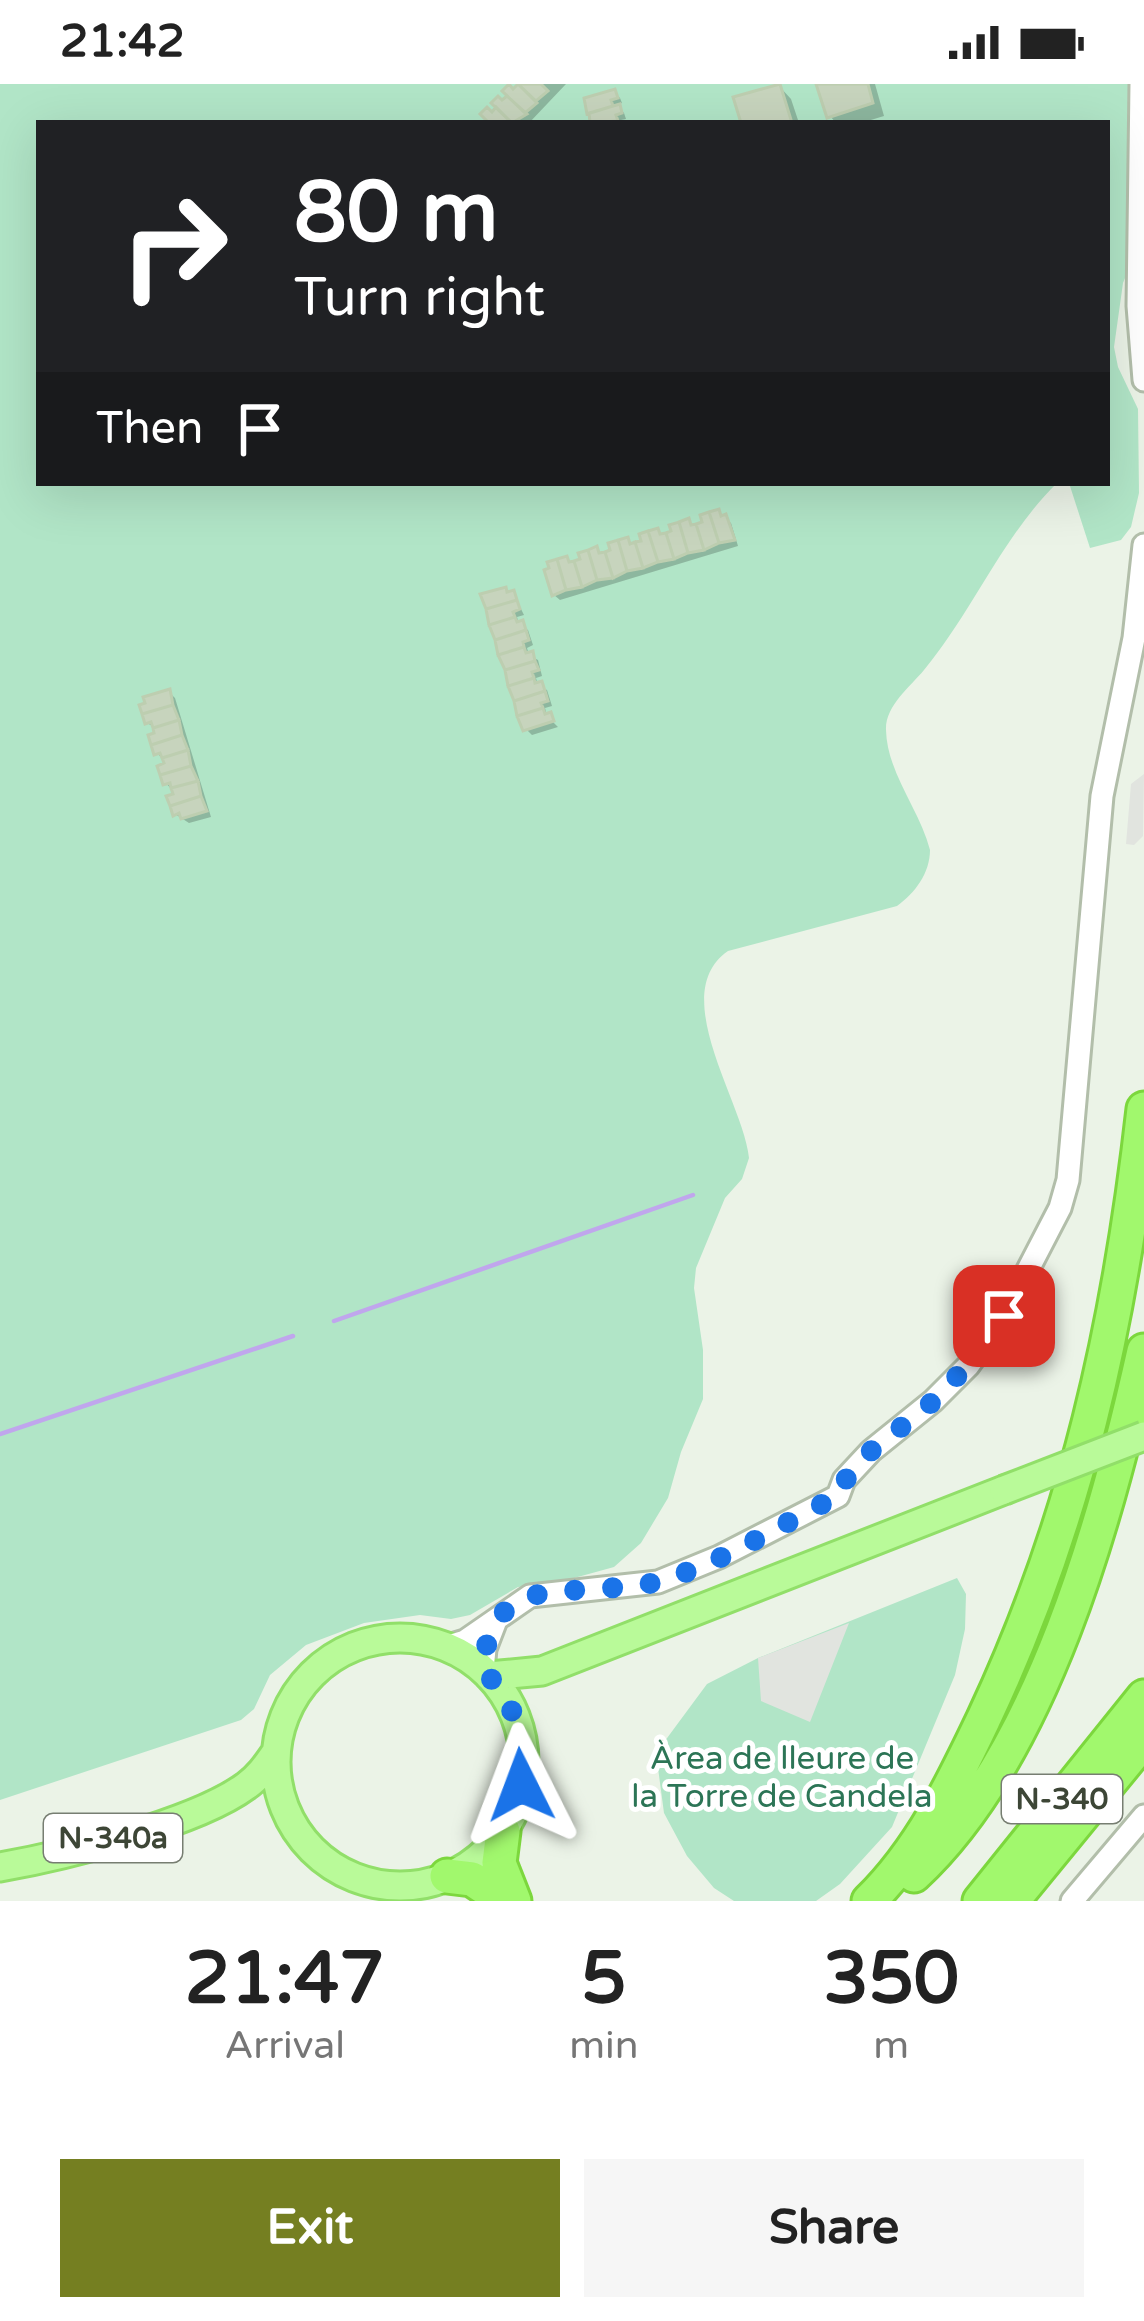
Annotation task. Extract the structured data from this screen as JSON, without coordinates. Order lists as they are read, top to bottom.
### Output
{
  "streets": {
    "highway": ["N-340"],
    "main road": ["N-340a"]
  },
  "parks": ["Àrea de lleure de la Torre de Candela"],
  "page": {
    "status": "21:42",
    "turn": ["80 m", "Turn right"],
    "then": "Then",
    "eta": [
      "21:47",
      "Arrival",
      "5",
      "min",
      "350",
      "m"
    ],
    "buttons": ["Exit", "Share"]
  }
}
